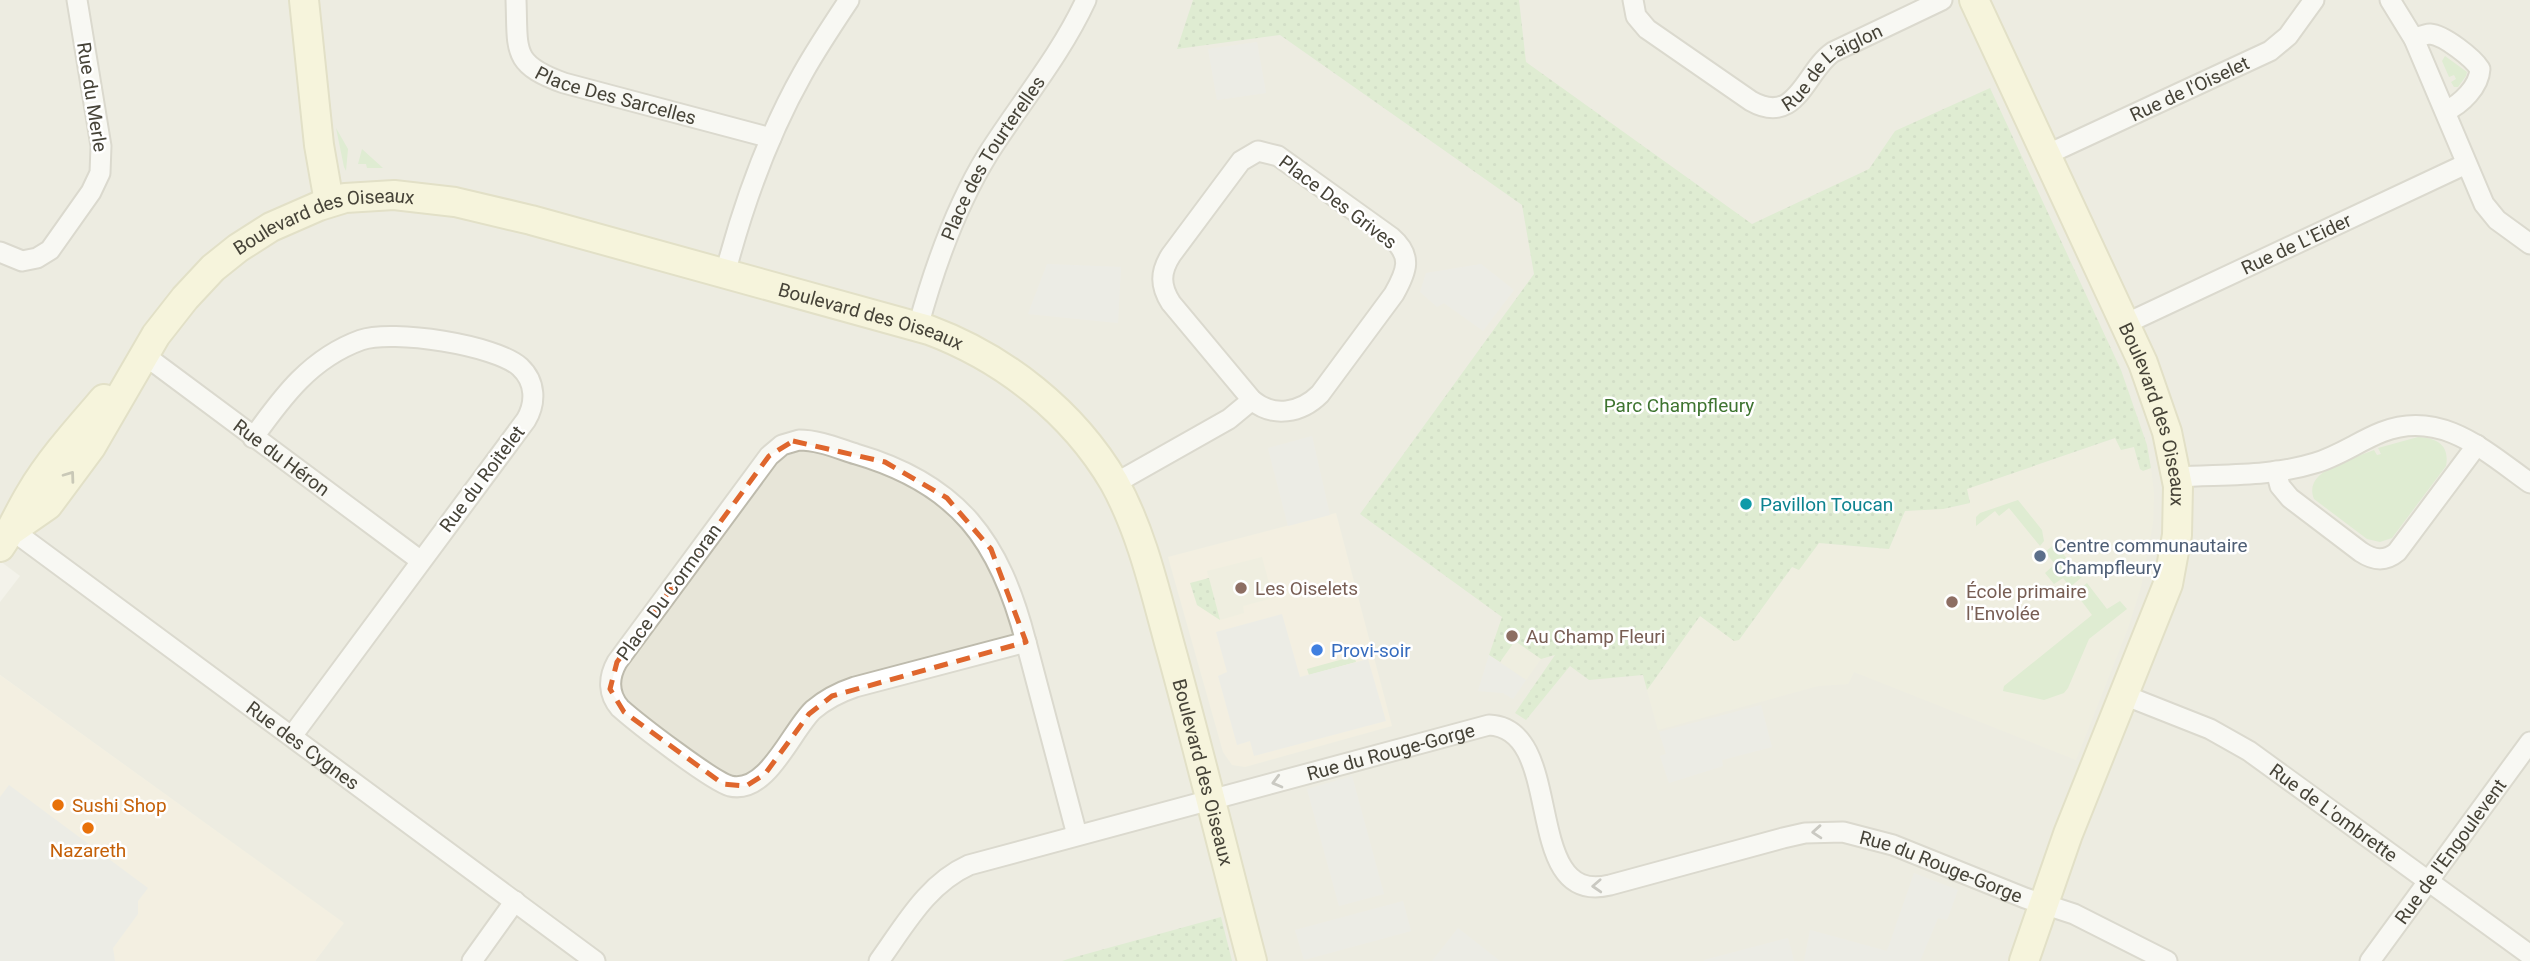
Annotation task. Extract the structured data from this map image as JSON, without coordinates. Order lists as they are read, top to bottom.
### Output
{
  "streets": {
    "street": [
      "Rue de L'aiglon",
      "Rue de l'Oiselet",
      "Place Des Sarcelles",
      "Rue du Merle",
      "Place des Tourterelles",
      "Place Des Grives",
      "Boulevard des Oiseaux",
      "Rue de L'Eider",
      "Rue du Héron",
      "Rue du Roitelet",
      "Place Du Cormoran",
      "Rue des Cygnes",
      "Rue du Rouge-Gorge",
      "Rue de L'ombrette",
      "Rue de l'Engoulevent"
    ]
  },
  "crossings": [
    ["Rue de l'Oiselet", "Boulevard des Oiseaux"],
    ["Place des Tourterelles", "Boulevard des Oiseaux"],
    ["Boulevard des Oiseaux", "Rue de L'Eider"],
    ["Boulevard des Oiseaux", "Rue du Héron"],
    ["Boulevard des Oiseaux", "Rue des Cygnes"],
    ["Boulevard des Oiseaux", "Rue du Rouge-Gorge"],
    ["Boulevard des Oiseaux", "Rue de L'ombrette"],
    ["Rue du Héron", "Rue du Roitelet"],
    ["Rue du Roitelet", "Rue des Cygnes"],
    ["Place Du Cormoran", "Rue du Rouge-Gorge"],
    ["Rue de L'ombrette", "Rue de l'Engoulevent"]
  ],
  "one_way": ["Rue du Rouge-Gorge"],
  "parks": ["Parc Champfleury"],
  "places": [
    "Pavillon Toucan",
    "Centre communautaire Champfleury",
    "Les Oiselets",
    "École primaire l'Envolée",
    "Au Champ Fleuri",
    "Provi-soir",
    "Sushi Shop",
    "Nazareth"
  ]
}
